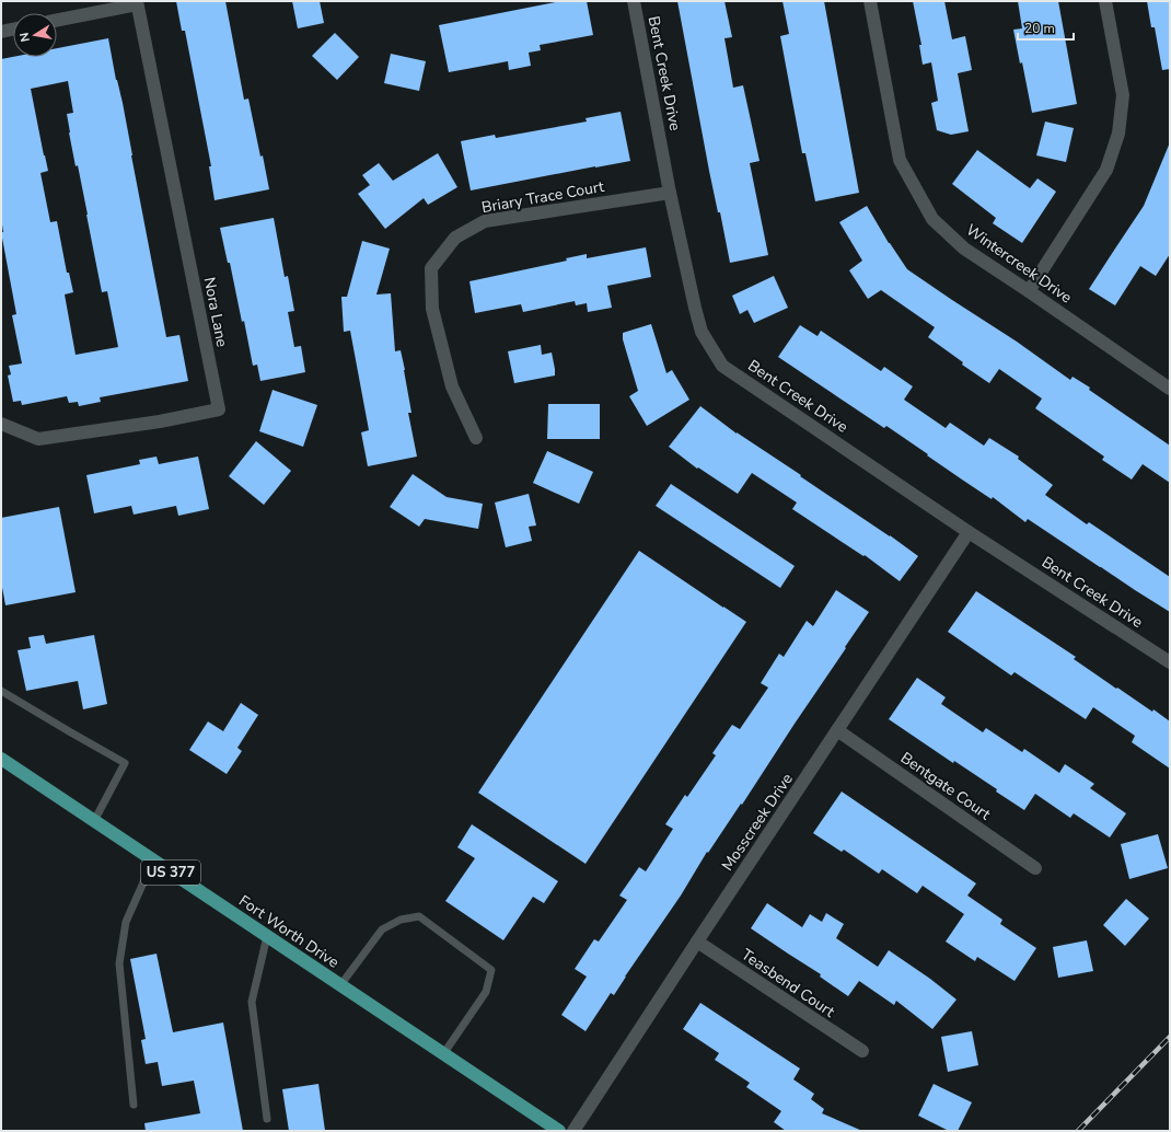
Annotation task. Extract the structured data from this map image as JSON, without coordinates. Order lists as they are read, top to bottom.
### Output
{
  "streets": {
    "main road": ["US 377", "Fort Worth Drive"],
    "street": [
      "Bent Creek Drive",
      "Briary Trace Court",
      "Wintercreek Drive",
      "Nora Lane",
      "Bentgate Court",
      "Mosscreek Drive",
      "Teasbend Court"
    ]
  },
  "crossings": [
    ["Bent Creek Drive", "Briary Trace Court"],
    ["Bent Creek Drive", "Mosscreek Drive"],
    ["Bentgate Court", "Mosscreek Drive"],
    ["Mosscreek Drive", "Teasbend Court"]
  ],
  "scale_bar": "20 m",
  "north": "left"
}
